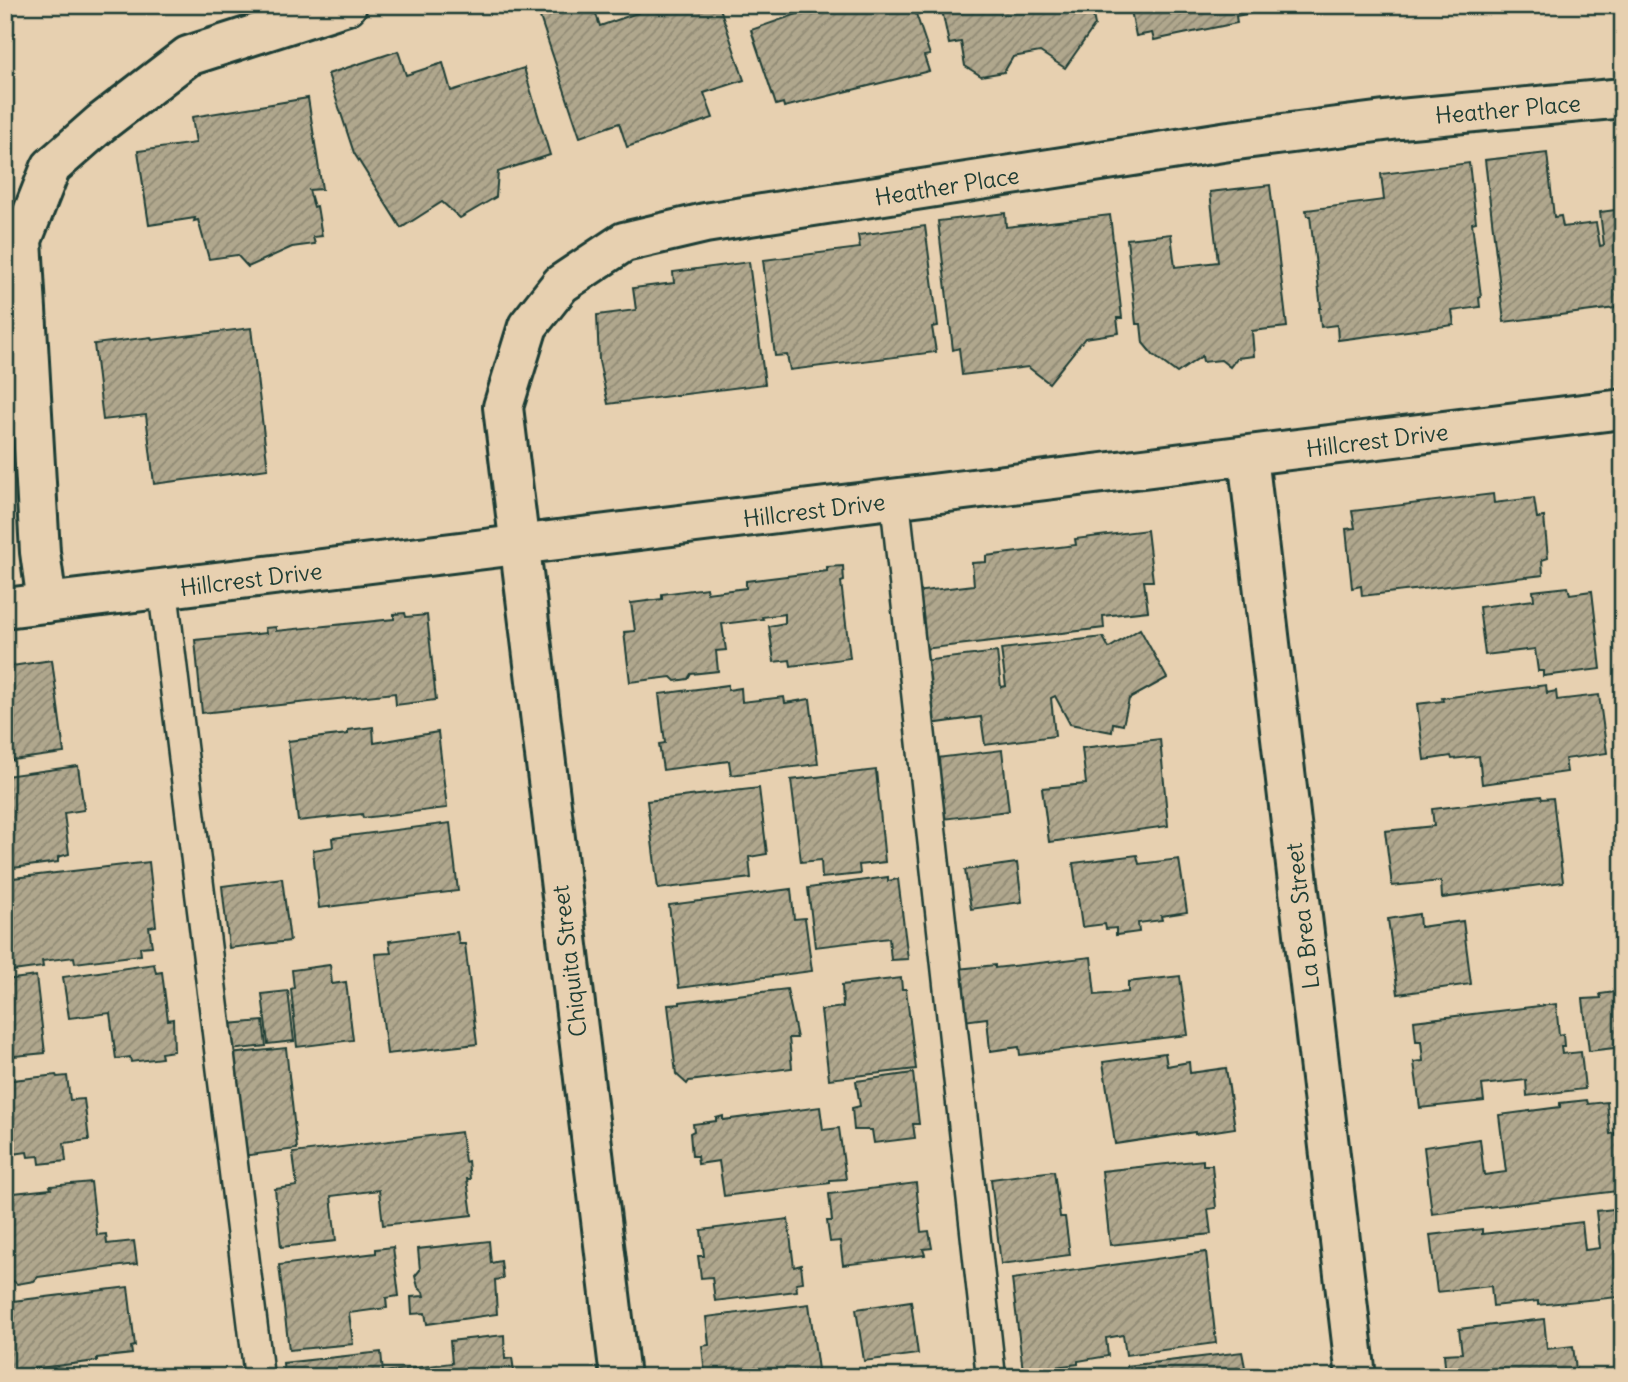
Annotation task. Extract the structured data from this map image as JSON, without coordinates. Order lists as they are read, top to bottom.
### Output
{
  "streets": {
    "street": [
      "Heather Place",
      "Hillcrest Drive",
      "La Brea Street",
      "Chiquita Street"
    ]
  },
  "crossings": [
    ["Heather Place", "Hillcrest Drive"],
    ["Heather Place", "Chiquita Street"],
    ["Hillcrest Drive", "La Brea Street"],
    ["Hillcrest Drive", "Chiquita Street"]
  ]
}
